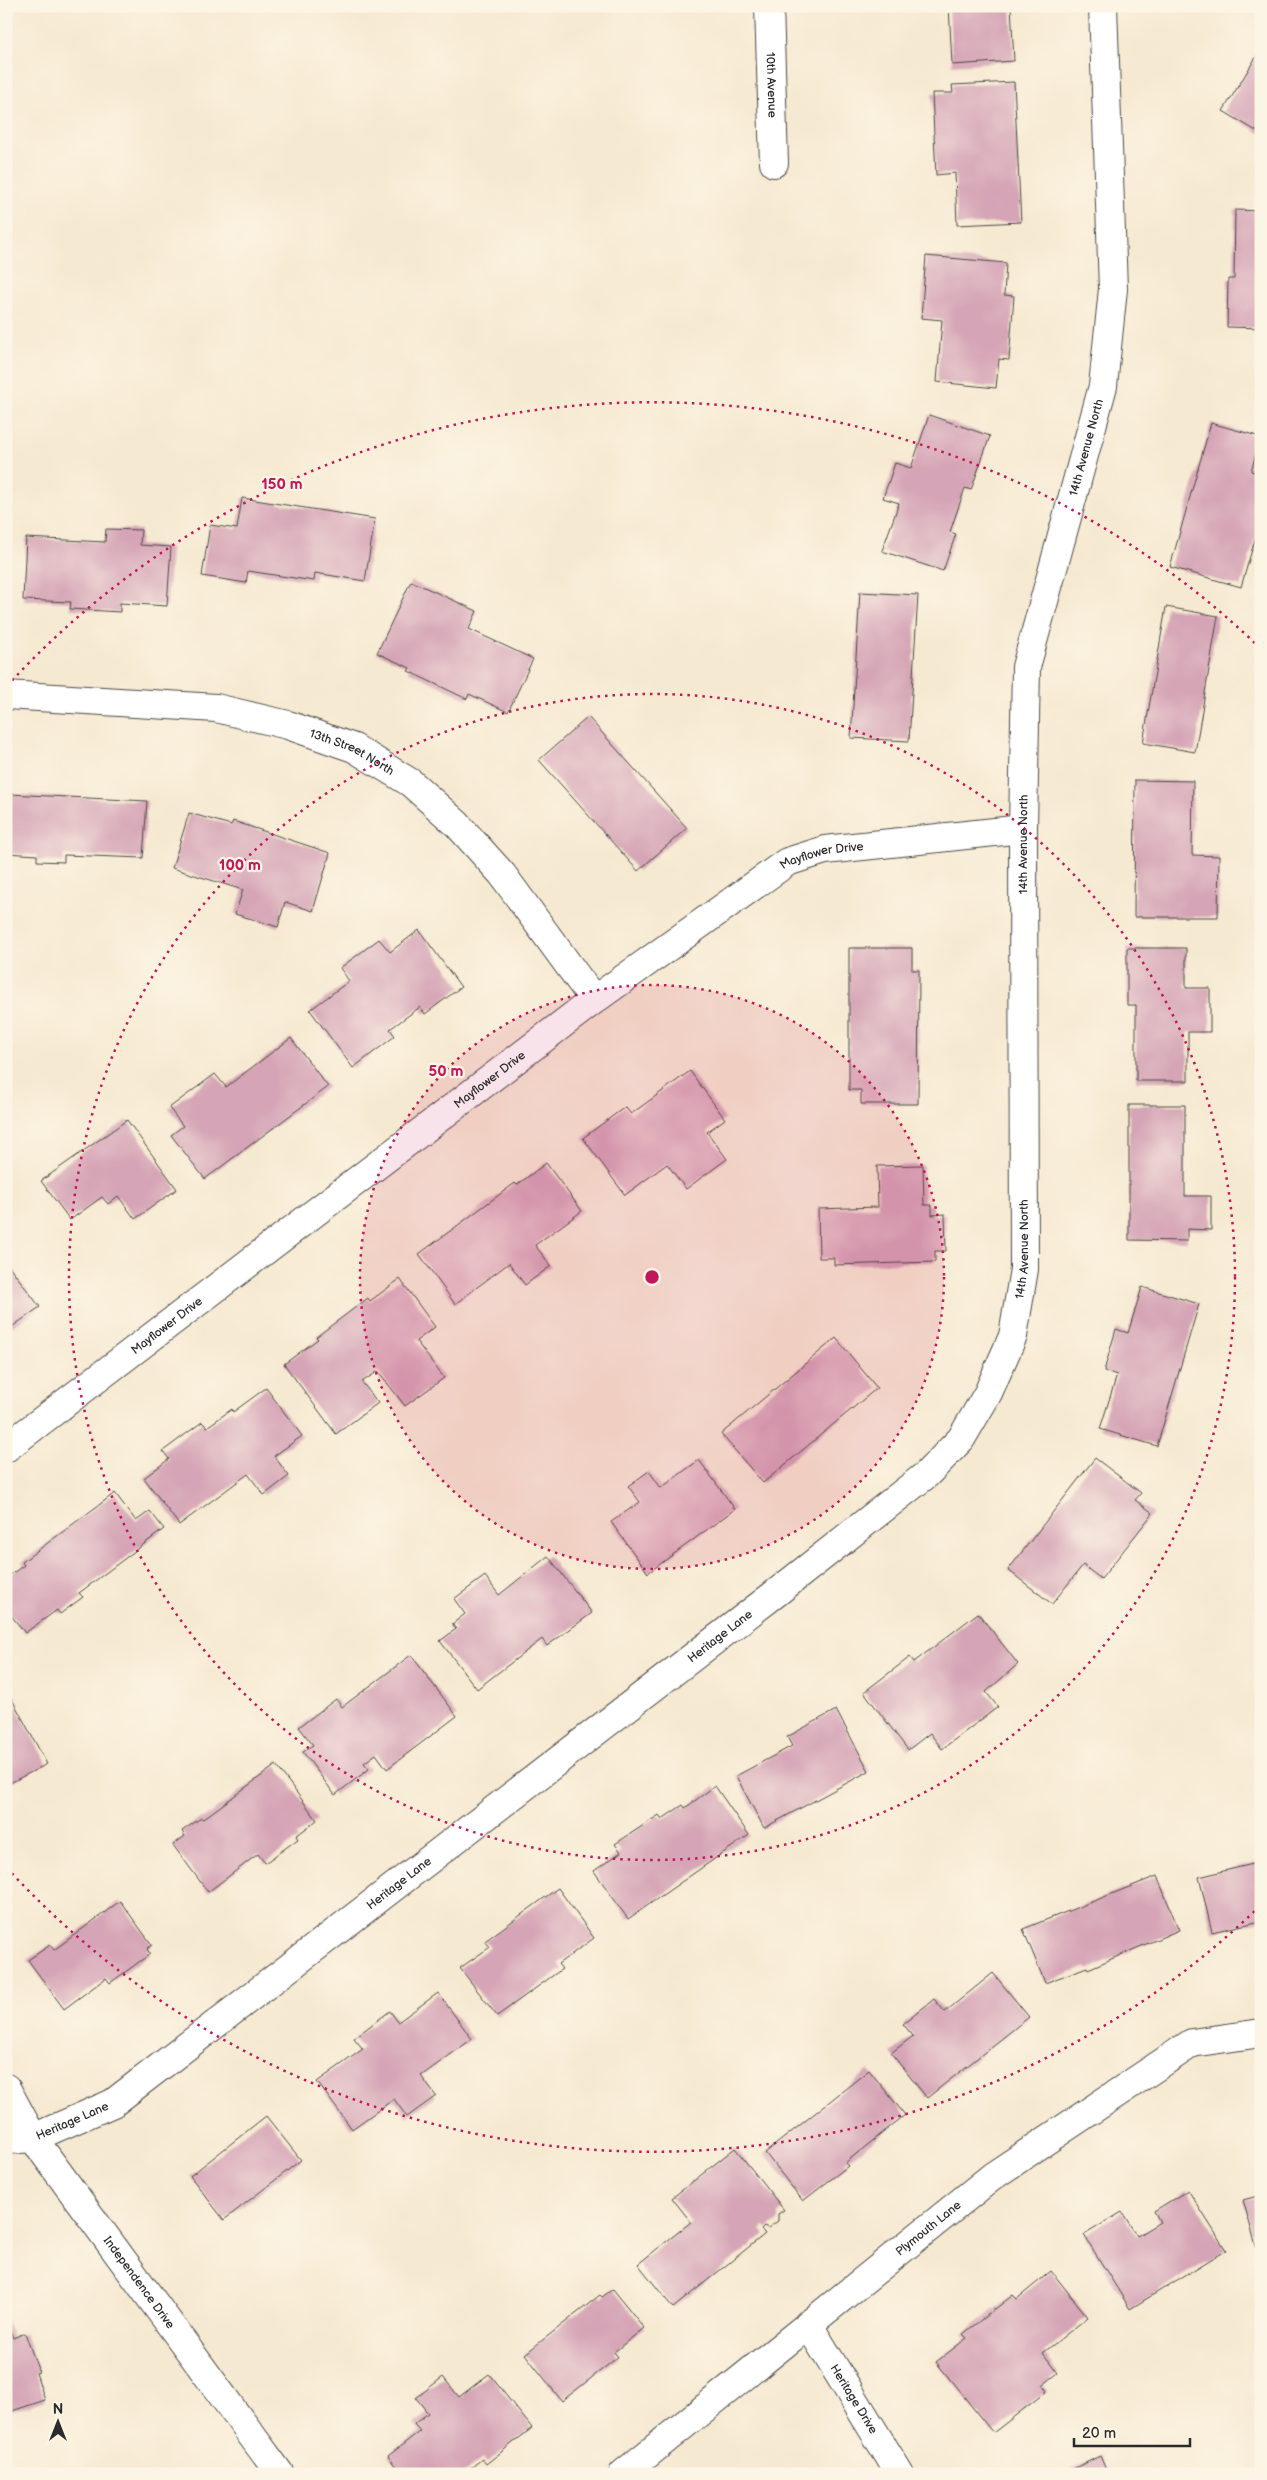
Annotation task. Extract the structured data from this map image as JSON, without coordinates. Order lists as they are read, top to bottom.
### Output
{
  "streets": {
    "street": [
      "10th Avenue",
      "14th Avenue North",
      "13th Street North",
      "Mayflower Drive",
      "Heritage Lane",
      "Plymouth Lane",
      "Independence Drive",
      "Heritage Drive"
    ]
  },
  "crossings": [
    ["14th Avenue North", "Mayflower Drive"],
    ["14th Avenue North", "Heritage Lane"],
    ["13th Street North", "Mayflower Drive"],
    ["Heritage Lane", "Independence Drive"],
    ["Plymouth Lane", "Heritage Drive"]
  ],
  "scale_bar": "20 m",
  "north": "top",
  "rings": ["150 m", "100 m", "50 m"]
}
